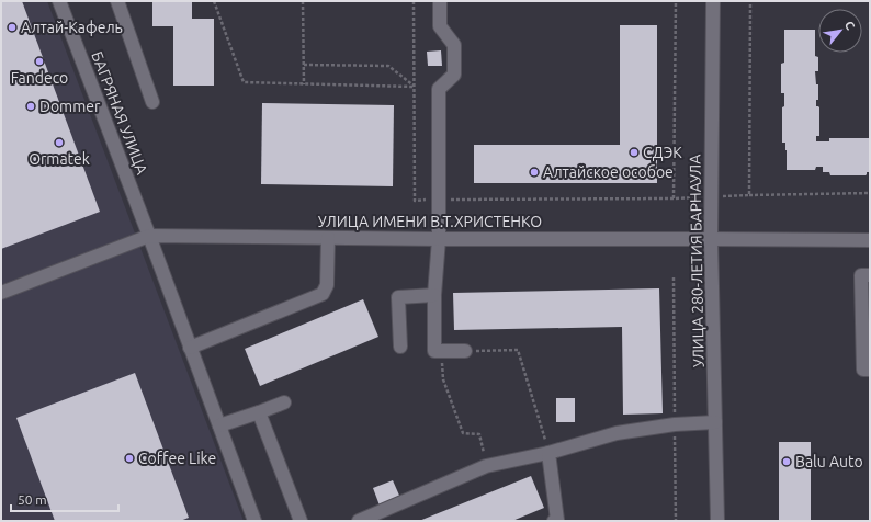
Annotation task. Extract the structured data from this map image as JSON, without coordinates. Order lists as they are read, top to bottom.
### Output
{
  "streets": {
    "street": ["БАГРЯНАЯ УЛИЦА", "УЛИЦА ИМЕНИ В.Т.ХРИСТЕНКО", "УЛИЦА 280-ЛЕТИЯ БАРНАУЛА"]
  },
  "crossings": [
    ["БАГРЯНАЯ УЛИЦА", "УЛИЦА ИМЕНИ В.Т.ХРИСТЕНКО"],
    ["УЛИЦА ИМЕНИ В.Т.ХРИСТЕНКО", "УЛИЦА 280-ЛЕТИЯ БАРНАУЛА"]
  ],
  "places": [
    "Алтай-Кафель",
    "Fandeco",
    "Dommer",
    "Ormatek",
    "СДЭК",
    "Алтайское особое",
    "Coffee Like",
    "Balu Auto"
  ],
  "scale_bar": "50 m",
  "north": "top right"
}
